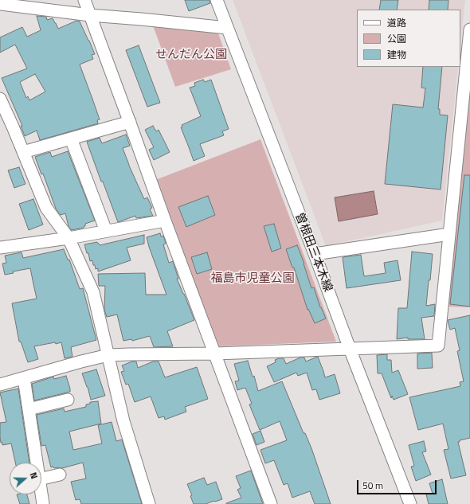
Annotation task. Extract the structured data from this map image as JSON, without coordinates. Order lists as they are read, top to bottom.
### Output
{
  "streets": {
    "street": ["曽根田三本木線"]
  },
  "parks": ["せんだん公園", "福島市児童公園"],
  "legend": ["道路", "公園", "建物"],
  "scale_bar": "50 m",
  "north": "right"
}
